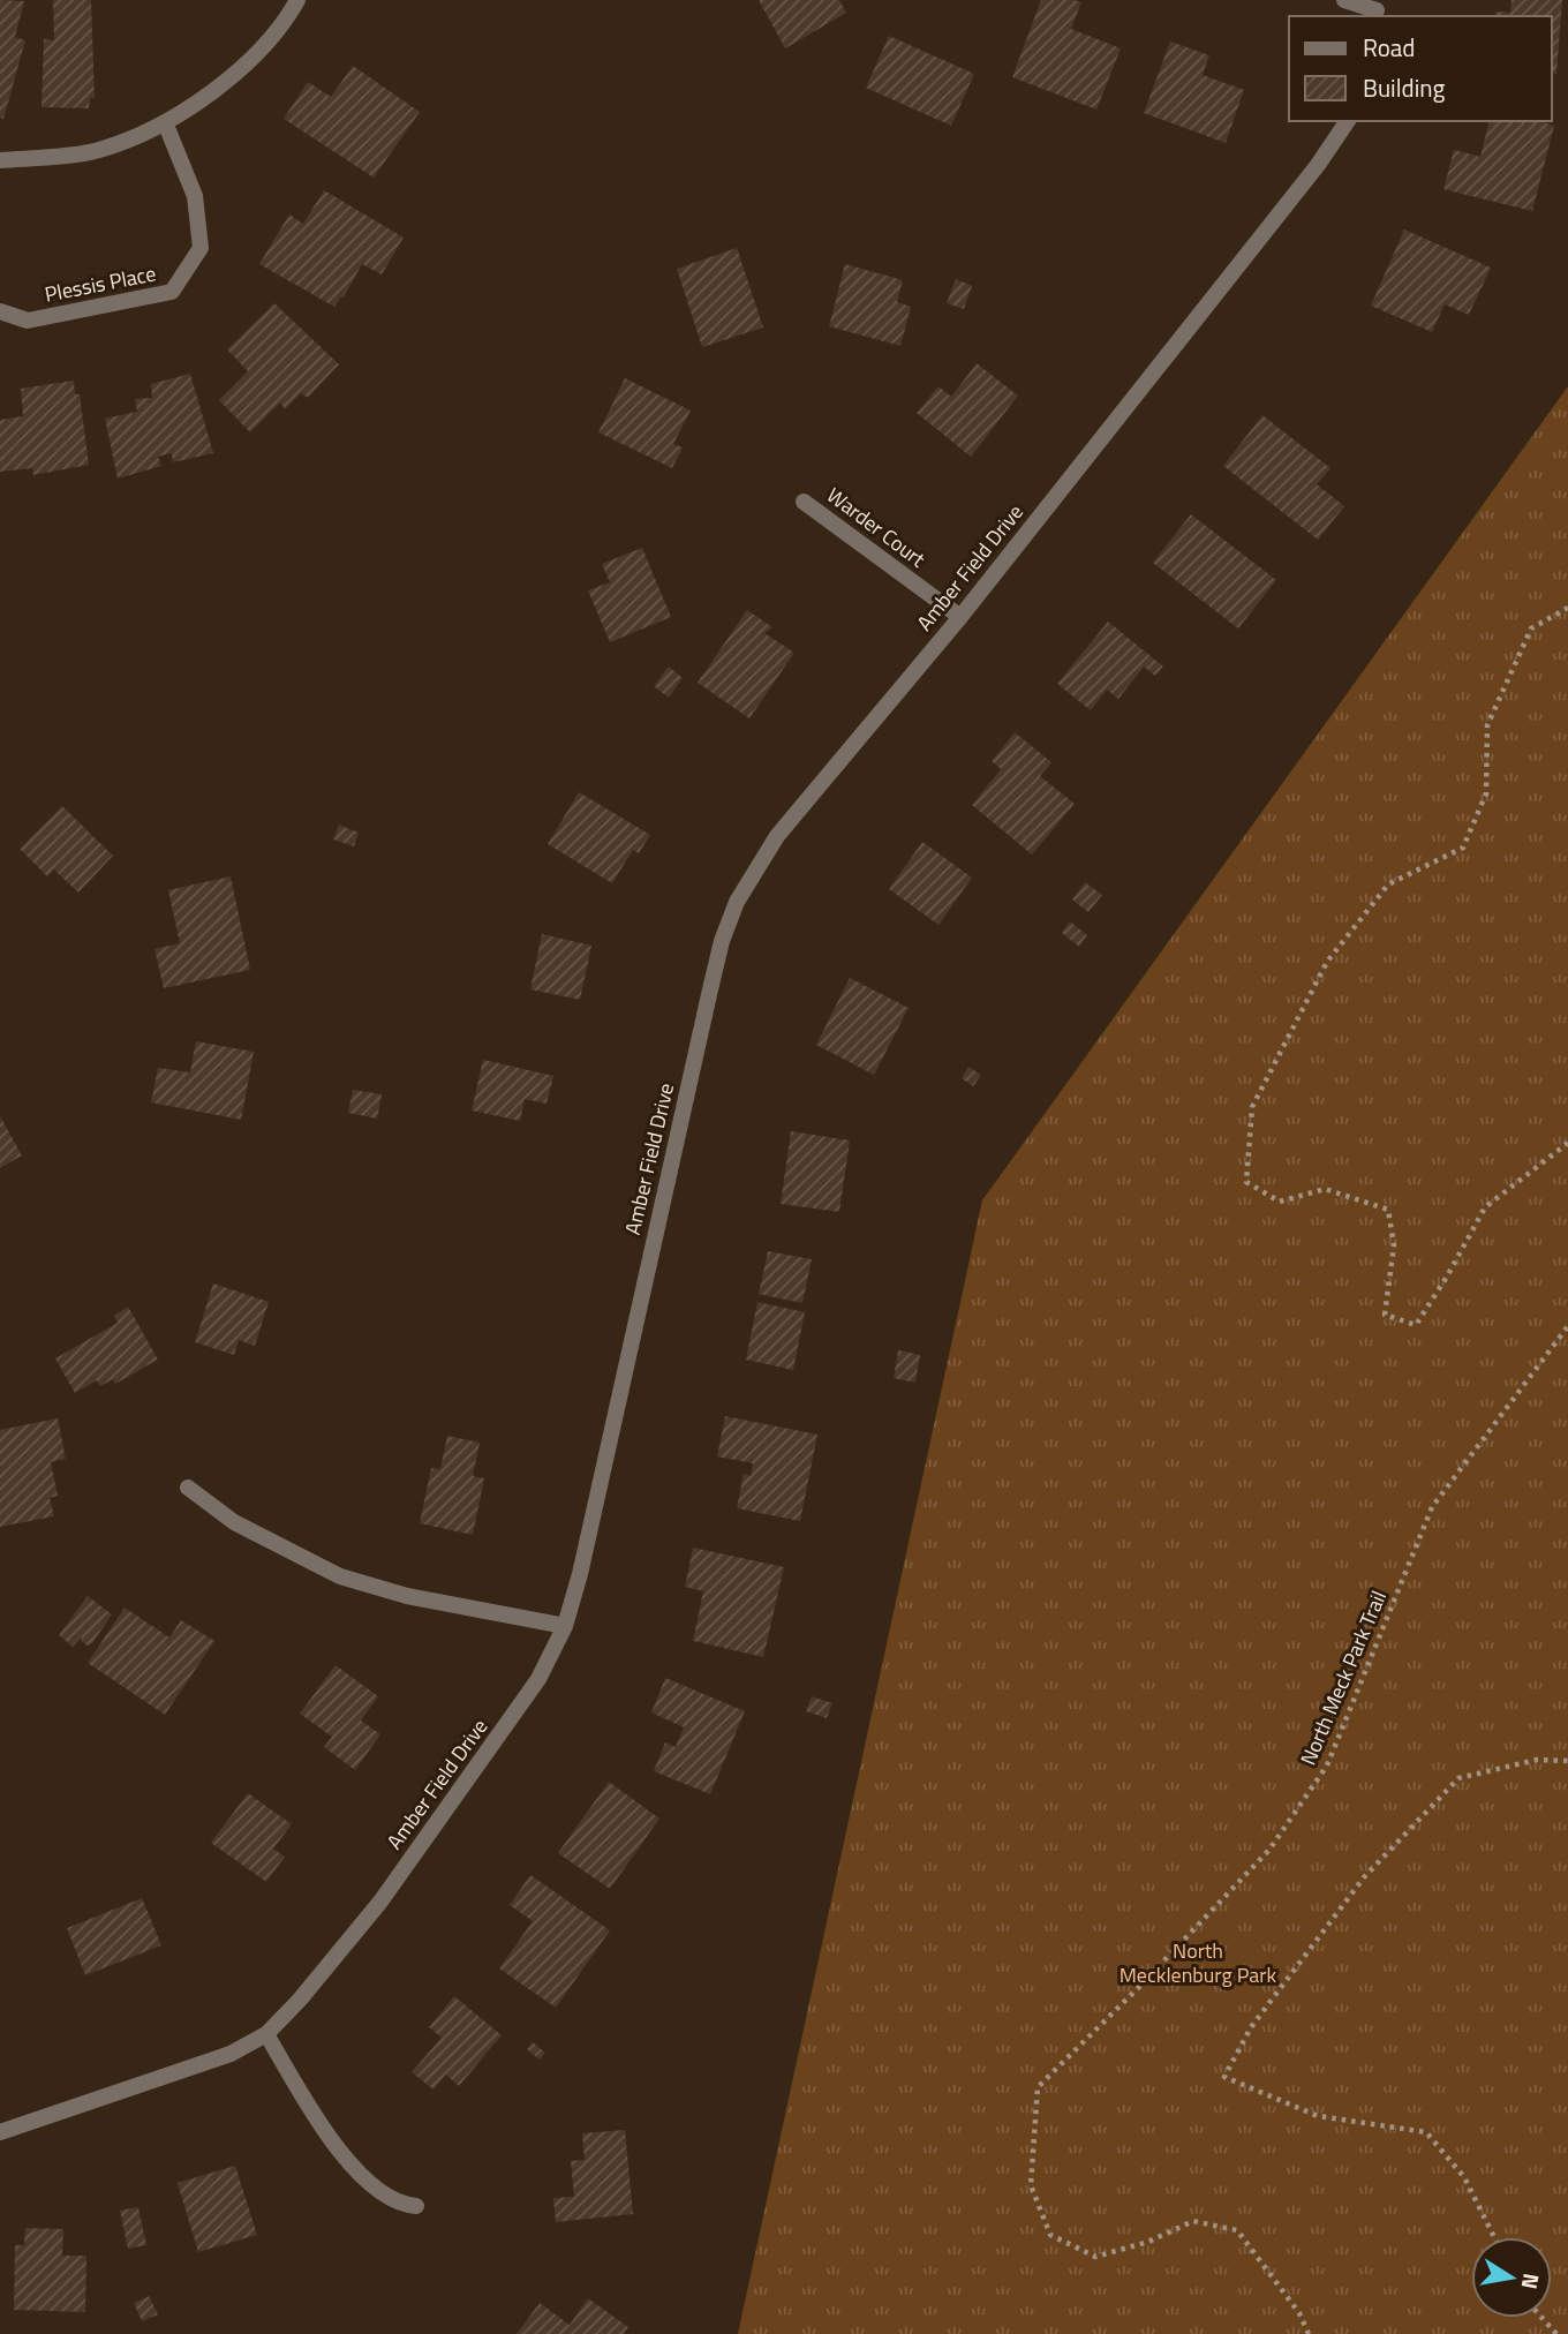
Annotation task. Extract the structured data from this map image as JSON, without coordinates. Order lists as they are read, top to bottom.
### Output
{
  "streets": {
    "street": ["Plessis Place", "Warder Court", "Amber Field Drive"],
    "path": ["North Meck Park Trail"]
  },
  "crossings": [
    ["Warder Court", "Amber Field Drive"]
  ],
  "parks": ["North Mecklenburg Park"],
  "legend": ["Road", "Building"],
  "north": "right"
}
